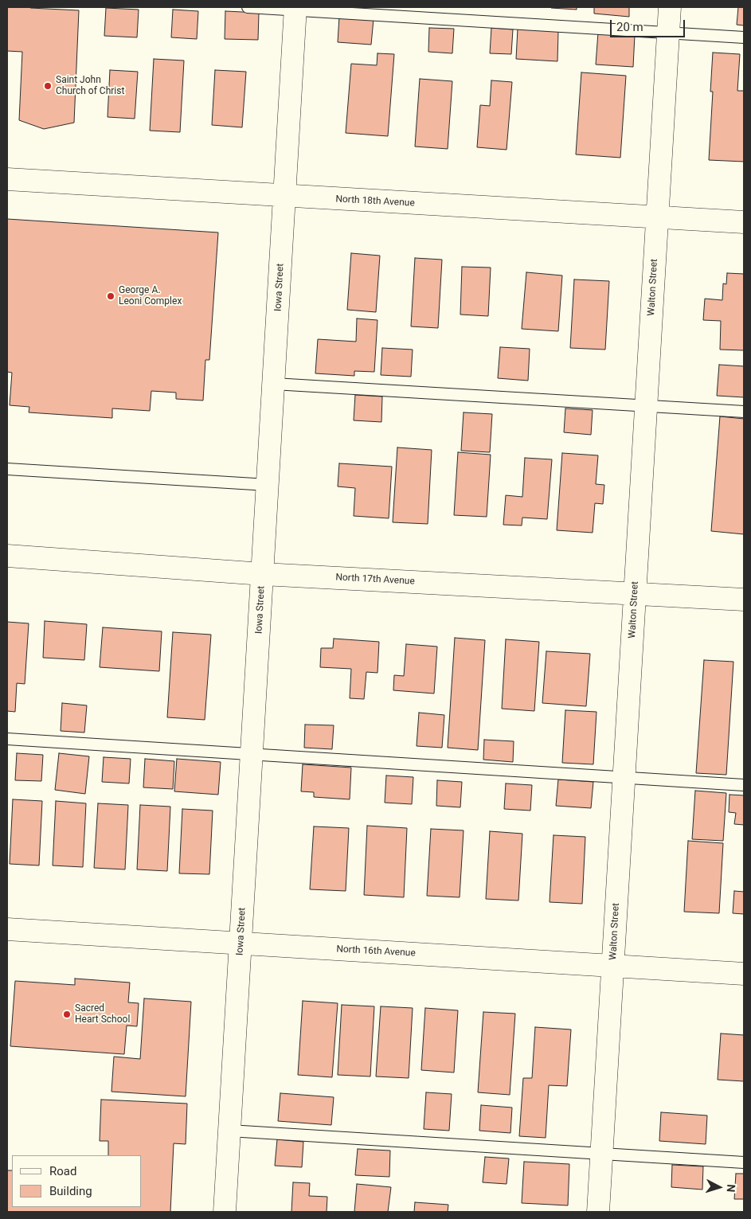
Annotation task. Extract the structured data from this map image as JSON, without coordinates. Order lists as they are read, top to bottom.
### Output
{
  "streets": {
    "street": [
      "North 18th Avenue",
      "Iowa Street",
      "Walton Street",
      "North 17th Avenue",
      "North 16th Avenue"
    ]
  },
  "crossings": [
    ["North 18th Avenue", "Iowa Street"],
    ["North 18th Avenue", "Walton Street"],
    ["Iowa Street", "North 17th Avenue"],
    ["Iowa Street", "North 16th Avenue"],
    ["Walton Street", "North 17th Avenue"],
    ["Walton Street", "North 16th Avenue"]
  ],
  "places": ["Saint John Church of Christ", "George A. Leoni Complex", "Sacred Heart School"],
  "legend": ["Road", "Building"],
  "scale_bar": "20 m",
  "north": "right"
}
